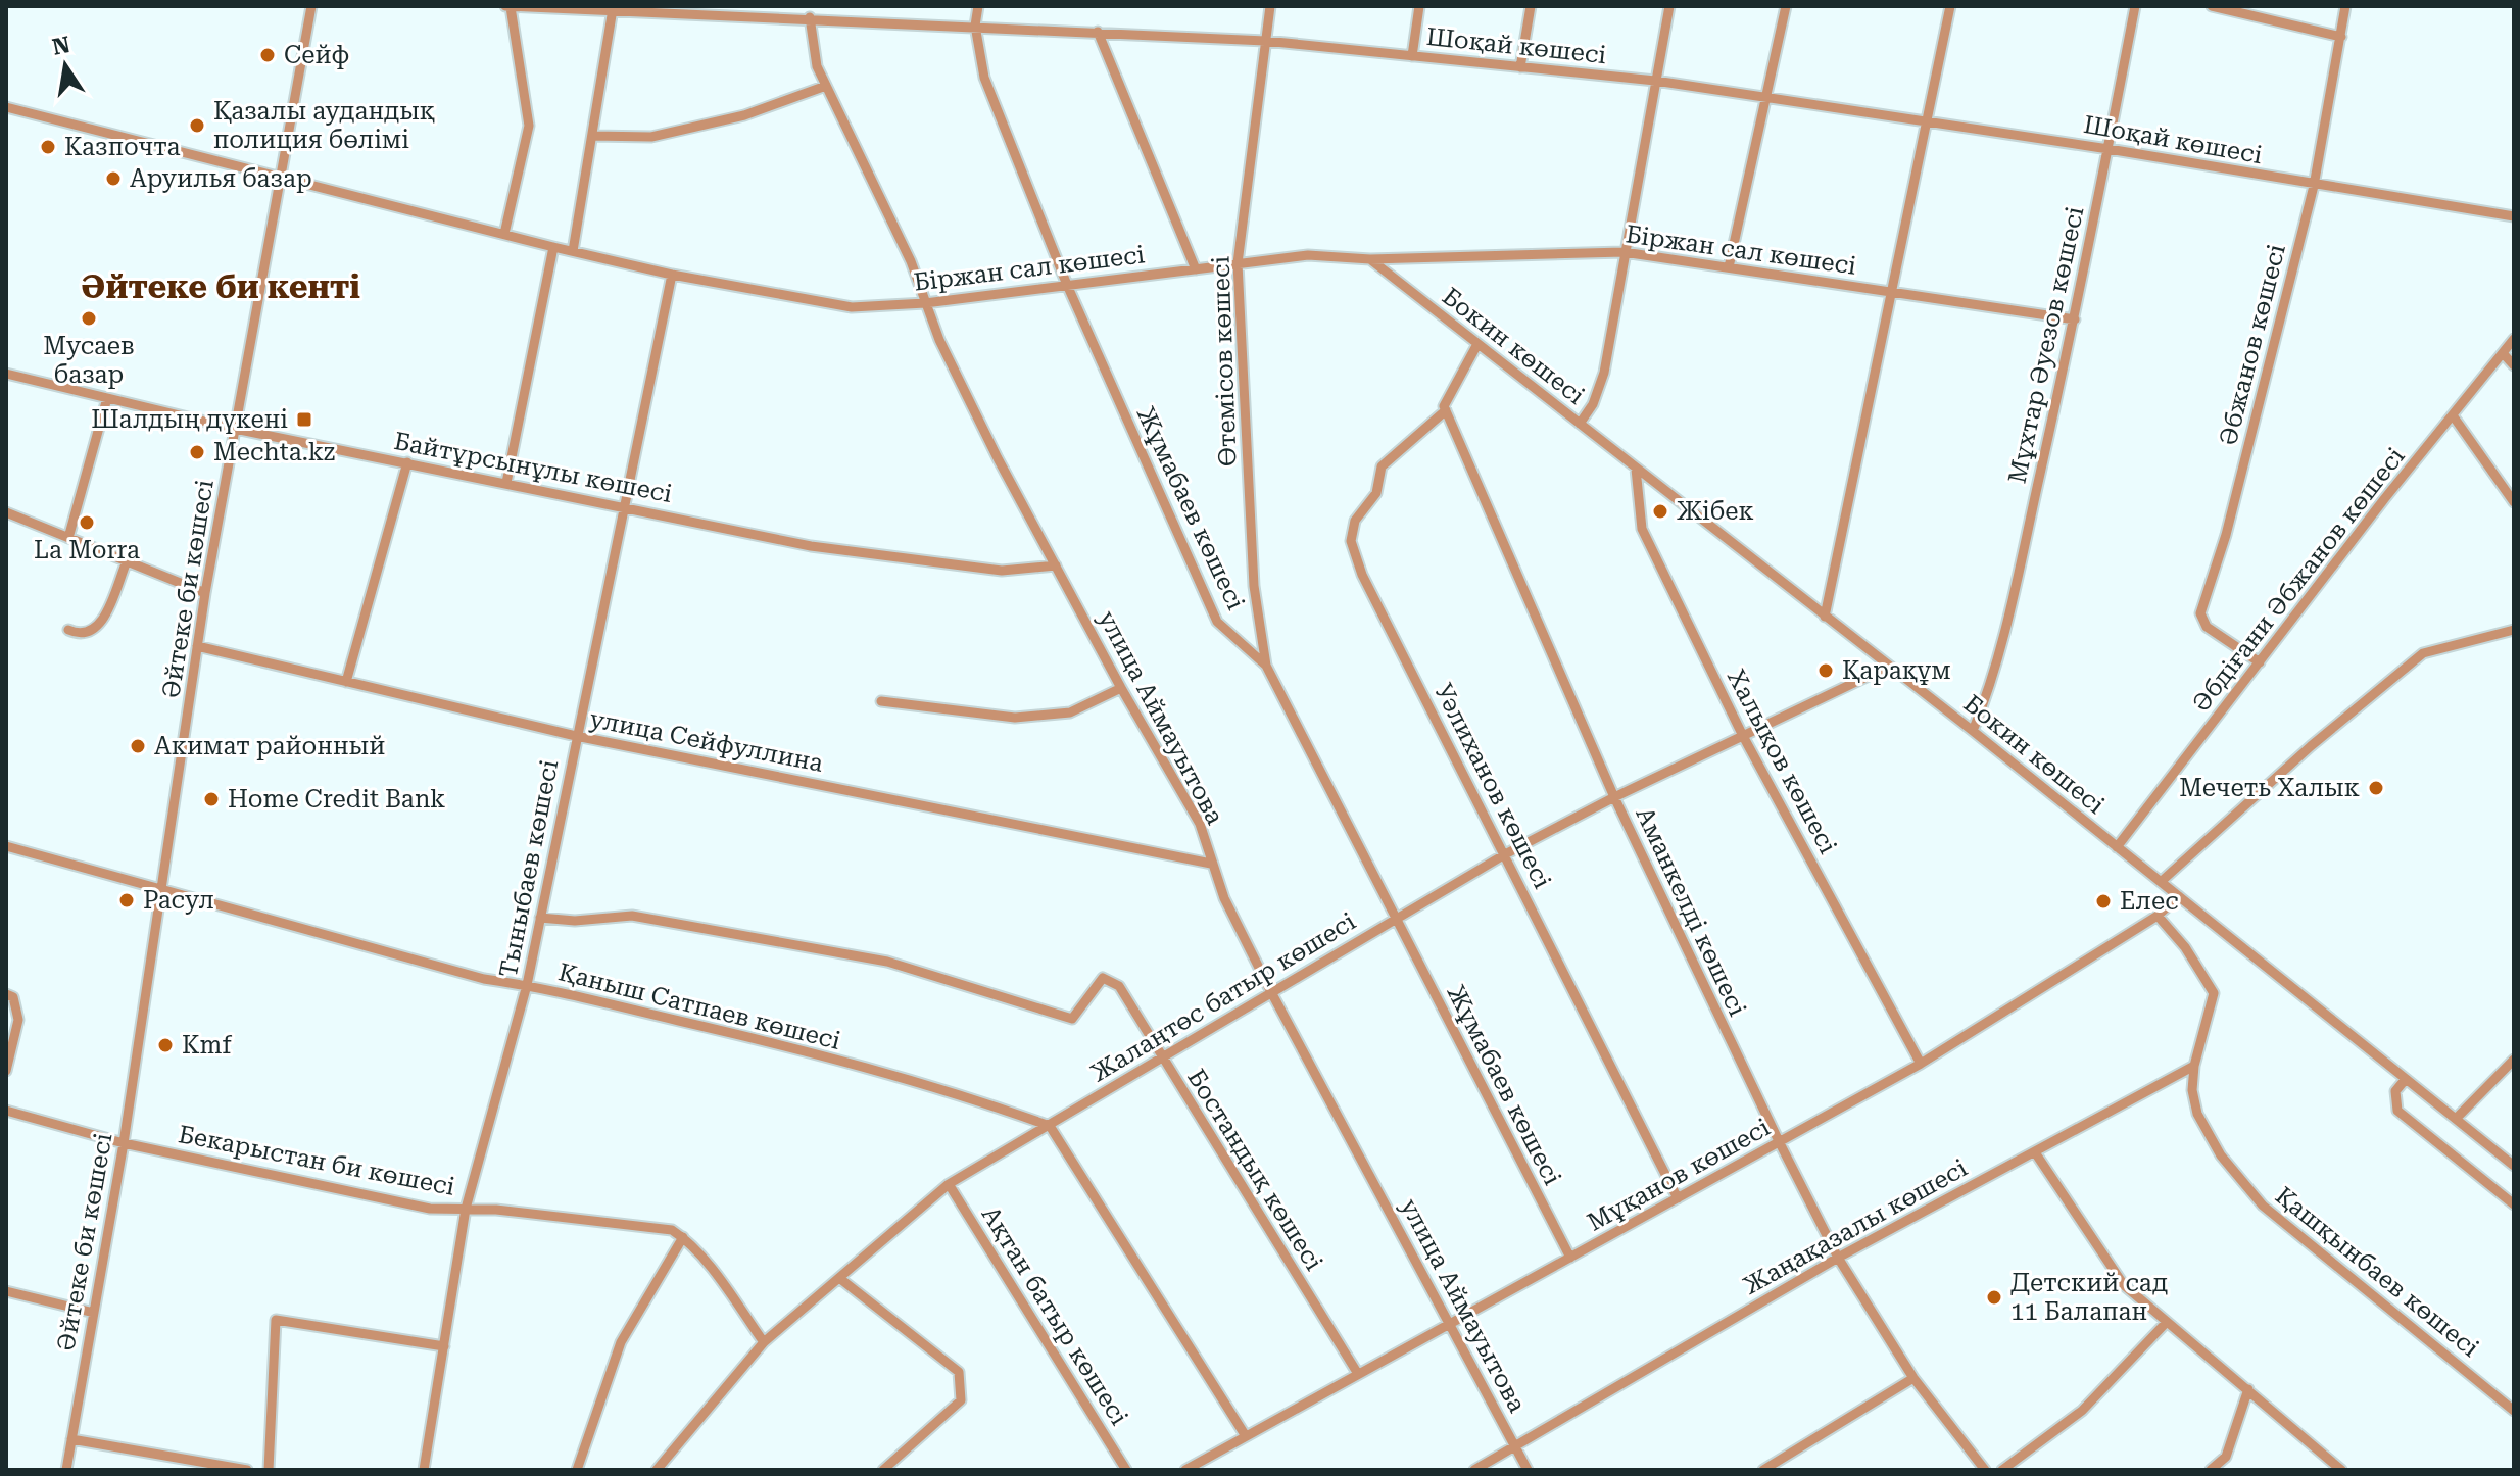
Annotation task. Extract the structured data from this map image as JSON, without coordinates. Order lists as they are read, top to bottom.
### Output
{
  "streets": {
    "street": [
      "Шоқай көшесі",
      "Біржан сал көшесі",
      "Мұхтар Әуезов көшесі",
      "Әбжанов көшесі",
      "Бокин көшесі",
      "Өтемісов көшесі",
      "Байтұрсынұлы көшесі",
      "Жұмабаев көшесі",
      "Әбдіғани Әбжанов көшесі",
      "Әйтеке би көшесі",
      "улица Аймауытова",
      "улица Сейфуллина",
      "Халықов көшесі",
      "Уәлиханов көшесі",
      "Тыныбаев көшесі",
      "Аманкелді көшесі",
      "Жалаңтөс батыр көшесі",
      "Қаныш Сатпаев көшесі",
      "Бекарыстан би көшесі",
      "Бостандық көшесі",
      "Мұқанов көшесі",
      "Жаңақазалы көшесі",
      "Қашқынбаев көшесі",
      "Ақтан батыр көшесі"
    ]
  },
  "crossings": [
    ["Шоқай көшесі", "Мұхтар Әуезов көшесі"],
    ["Шоқай көшесі", "Әбжанов көшесі"],
    ["Шоқай көшесі", "Өтемісов көшесі"],
    ["Шоқай көшесі", "Жұмабаев көшесі"],
    ["Шоқай көшесі", "улица Аймауытова"],
    ["Біржан сал көшесі", "Мұхтар Әуезов көшесі"],
    ["Біржан сал көшесі", "Бокин көшесі"],
    ["Біржан сал көшесі", "Өтемісов көшесі"],
    ["Біржан сал көшесі", "Жұмабаев көшесі"],
    ["Біржан сал көшесі", "Әйтеке би көшесі"],
    ["Біржан сал көшесі", "улица Аймауытова"],
    ["Біржан сал көшесі", "Тыныбаев көшесі"],
    ["Мұхтар Әуезов көшесі", "Бокин көшесі"],
    ["Әбжанов көшесі", "Әбдіғани Әбжанов көшесі"],
    ["Бокин көшесі", "Әбдіғани Әбжанов көшесі"],
    ["Бокин көшесі", "Халықов көшесі"],
    ["Бокин көшесі", "Жалаңтөс батыр көшесі"],
    ["Бокин көшесі", "Мұқанов көшесі"],
    ["Өтемісов көшесі", "Жұмабаев көшесі"],
    ["Байтұрсынұлы көшесі", "Әйтеке би көшесі"],
    ["Байтұрсынұлы көшесі", "улица Аймауытова"],
    ["Байтұрсынұлы көшесі", "Тыныбаев көшесі"],
    ["Жұмабаев көшесі", "Жалаңтөс батыр көшесі"],
    ["Жұмабаев көшесі", "Мұқанов көшесі"],
    ["Әйтеке би көшесі", "улица Сейфуллина"],
    ["Әйтеке би көшесі", "Қаныш Сатпаев көшесі"],
    ["Әйтеке би көшесі", "Бекарыстан би көшесі"],
    ["улица Аймауытова", "улица Сейфуллина"],
    ["улица Аймауытова", "Жалаңтөс батыр көшесі"],
    ["улица Аймауытова", "Мұқанов көшесі"],
    ["улица Аймауытова", "Жаңақазалы көшесі"],
    ["улица Сейфуллина", "Тыныбаев көшесі"],
    ["Халықов көшесі", "Жалаңтөс батыр көшесі"],
    ["Халықов көшесі", "Мұқанов көшесі"],
    ["Уәлиханов көшесі", "Аманкелді көшесі"],
    ["Уәлиханов көшесі", "Жалаңтөс батыр көшесі"],
    ["Уәлиханов көшесі", "Мұқанов көшесі"],
    ["Тыныбаев көшесі", "Қаныш Сатпаев көшесі"],
    ["Тыныбаев көшесі", "Бекарыстан би көшесі"],
    ["Тыныбаев көшесі", "Бостандық көшесі"],
    ["Аманкелді көшесі", "Жалаңтөс батыр көшесі"],
    ["Аманкелді көшесі", "Мұқанов көшесі"],
    ["Аманкелді көшесі", "Жаңақазалы көшесі"],
    ["Жалаңтөс батыр көшесі", "Қаныш Сатпаев көшесі"],
    ["Жалаңтөс батыр көшесі", "Бостандық көшесі"],
    ["Жалаңтөс батыр көшесі", "Ақтан батыр көшесі"],
    ["Бостандық көшесі", "Мұқанов көшесі"],
    ["Жаңақазалы көшесі", "Қашқынбаев көшесі"]
  ],
  "districts": ["Әйтеке би кенті"],
  "places": {
    "other": [
      "Сейф",
      "Қазалы аудандық полиция бөлімі",
      "Казпочта",
      "Аруилья базар",
      "Мусаев базар",
      "Mechta.kz",
      "Жібек",
      "La Morra",
      "Қарақұм",
      "Акимат районный",
      "Мечеть Халык",
      "Home Credit Bank",
      "Расул",
      "Елес",
      "Kmf",
      "Детский сад 11 Балапан"
    ],
    "transit": ["Шалдың дүкені"]
  },
  "north": "top"
}
